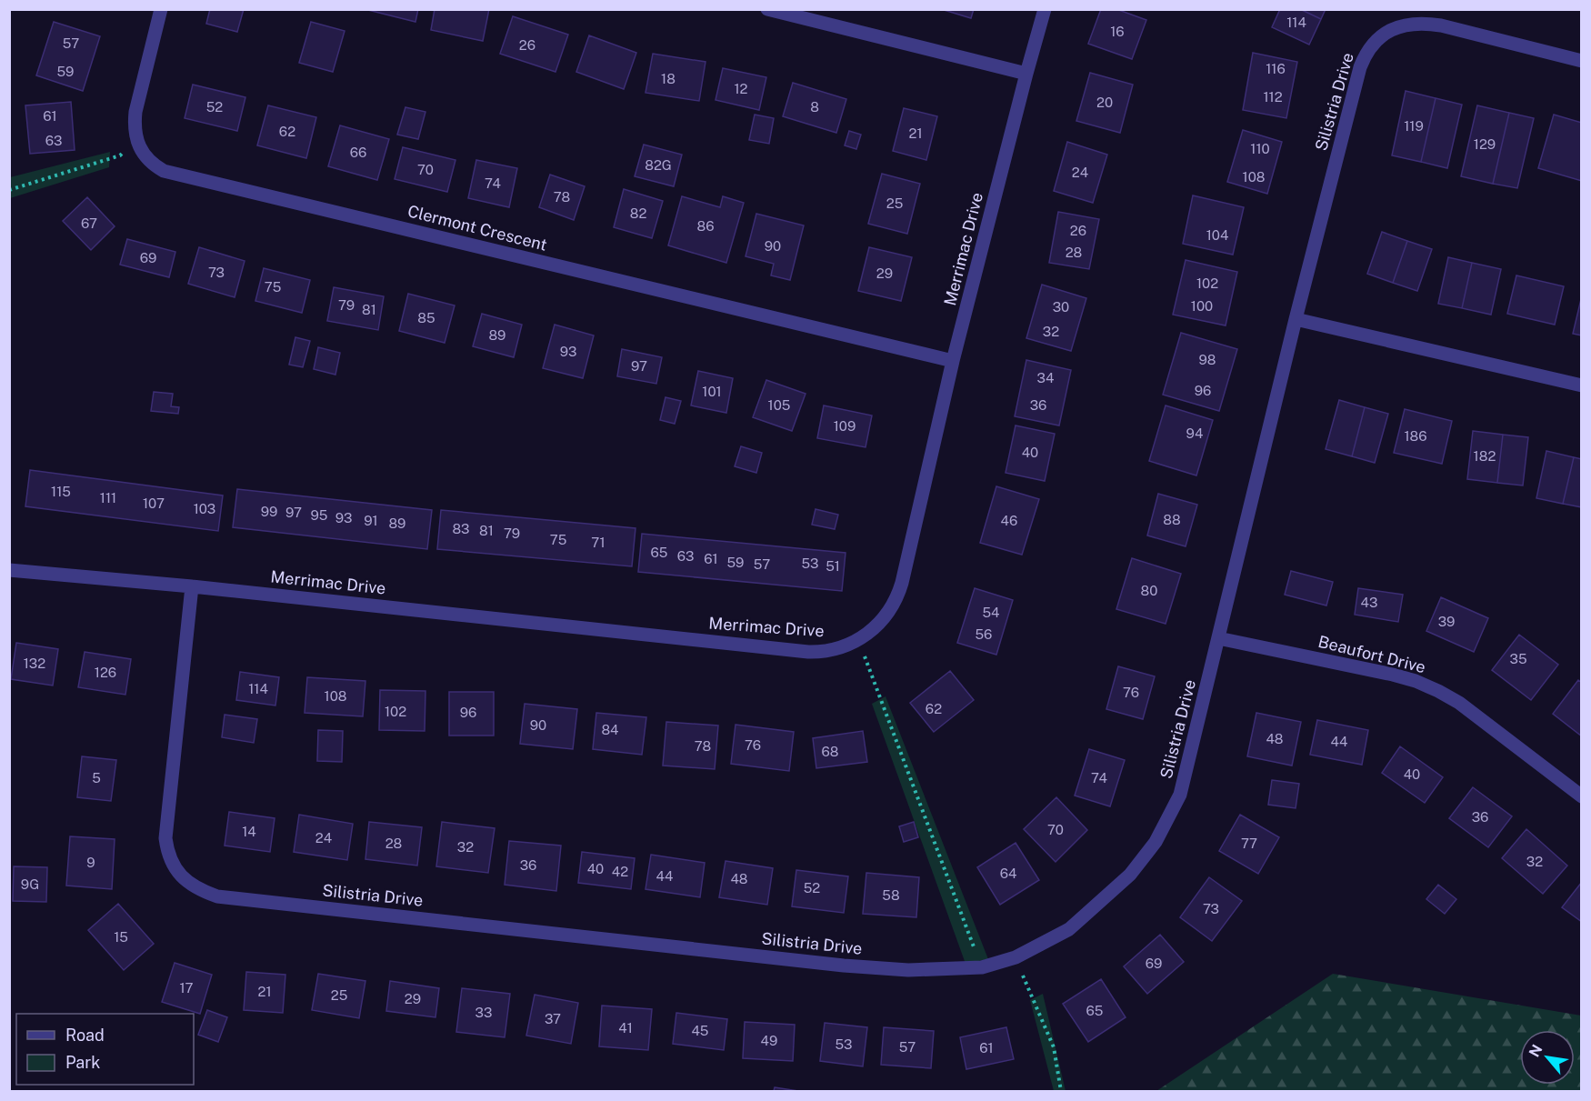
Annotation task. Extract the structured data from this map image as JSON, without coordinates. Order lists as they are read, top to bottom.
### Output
{
  "streets": {
    "street": [
      "Silistria Drive",
      "Clermont Crescent",
      "Merrimac Drive",
      "Beaufort Drive"
    ]
  },
  "crossings": [
    ["Silistria Drive", "Merrimac Drive"],
    ["Silistria Drive", "Beaufort Drive"],
    ["Clermont Crescent", "Merrimac Drive"]
  ],
  "house_numbers": [
    "114",
    "16",
    "57",
    "26",
    "116",
    "59",
    "18",
    "12",
    "112",
    "20",
    "52",
    "8",
    "61",
    "119",
    "62",
    "21",
    "63",
    "129",
    "110",
    "66",
    "82G",
    "70",
    "24",
    "108",
    "74",
    "78",
    "25",
    "82",
    "67",
    "86",
    "26",
    "104",
    "90",
    "28",
    "69",
    "73",
    "29",
    "102",
    "75",
    "79",
    "100",
    "30",
    "81",
    "85",
    "32",
    "89",
    "93",
    "98",
    "97",
    "34",
    "96",
    "101",
    "105",
    "36",
    "109",
    "94",
    "186",
    "40",
    "182",
    "115",
    "111",
    "107",
    "103",
    "99",
    "97",
    "95",
    "93",
    "88",
    "91",
    "46",
    "89",
    "83",
    "81",
    "79",
    "75",
    "71",
    "65",
    "63",
    "61",
    "59",
    "53",
    "57",
    "51",
    "80",
    "43",
    "54",
    "39",
    "56",
    "35",
    "132",
    "126",
    "114",
    "76",
    "108",
    "62",
    "102",
    "96",
    "90",
    "84",
    "48",
    "44",
    "76",
    "78",
    "68",
    "40",
    "5",
    "74",
    "36",
    "70",
    "14",
    "24",
    "28",
    "77",
    "32",
    "32",
    "9",
    "36",
    "40",
    "42",
    "64",
    "44",
    "48",
    "9G",
    "52",
    "58",
    "73",
    "15",
    "69",
    "17",
    "21",
    "25",
    "29",
    "65",
    "33",
    "37",
    "41",
    "45",
    "49",
    "53",
    "57",
    "61"
  ],
  "legend": ["Road", "Park"],
  "north": "top left"
}
